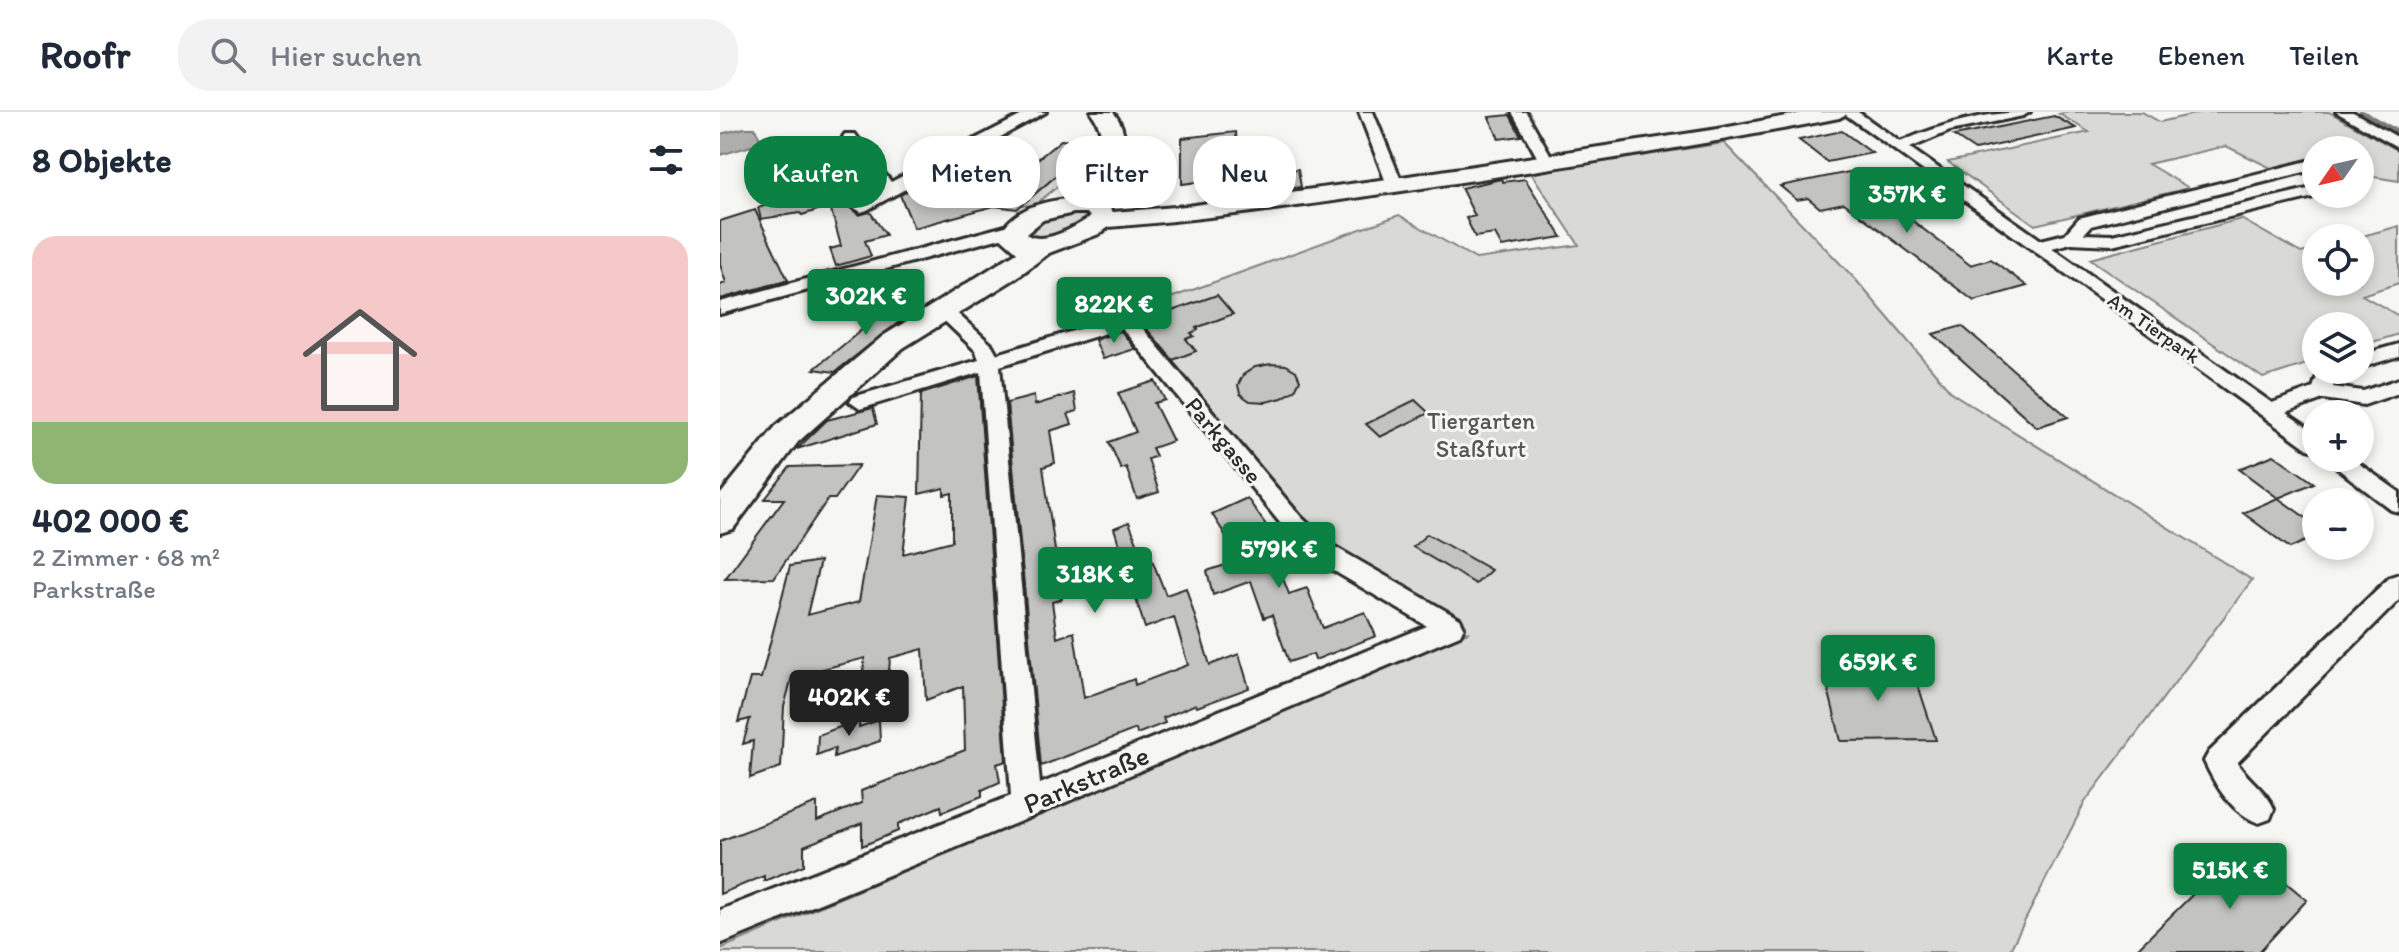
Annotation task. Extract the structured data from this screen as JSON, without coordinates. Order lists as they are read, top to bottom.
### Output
{
  "streets": {
    "street": ["Am Tierpark", "Parkgasse", "Parkstraße"]
  },
  "crossings": [
    ["Parkgasse", "Parkstraße"]
  ],
  "parks": ["Tiergarten Staßfurt"],
  "north": "bottom left",
  "page": {
    "header": "Roofr",
    "search": "Hier suchen",
    "nav": ["Karte", "Ebenen", "Teilen"],
    "heading": "8 Objekte",
    "map_buttons": ["+", "−"],
    "chip": [
      "Kaufen",
      "Mieten",
      "Filter",
      "Neu"
    ],
    "price": [
      "357K €",
      "302K €",
      "822K €",
      "579K €",
      "318K €",
      "659K €",
      "402K €",
      "515K €"
    ],
    "list": [
      {
        "name": "402 000 €",
        "note": "2 Zimmer · 68 m² · Parkstraße"
      }
    ]
  }
}
